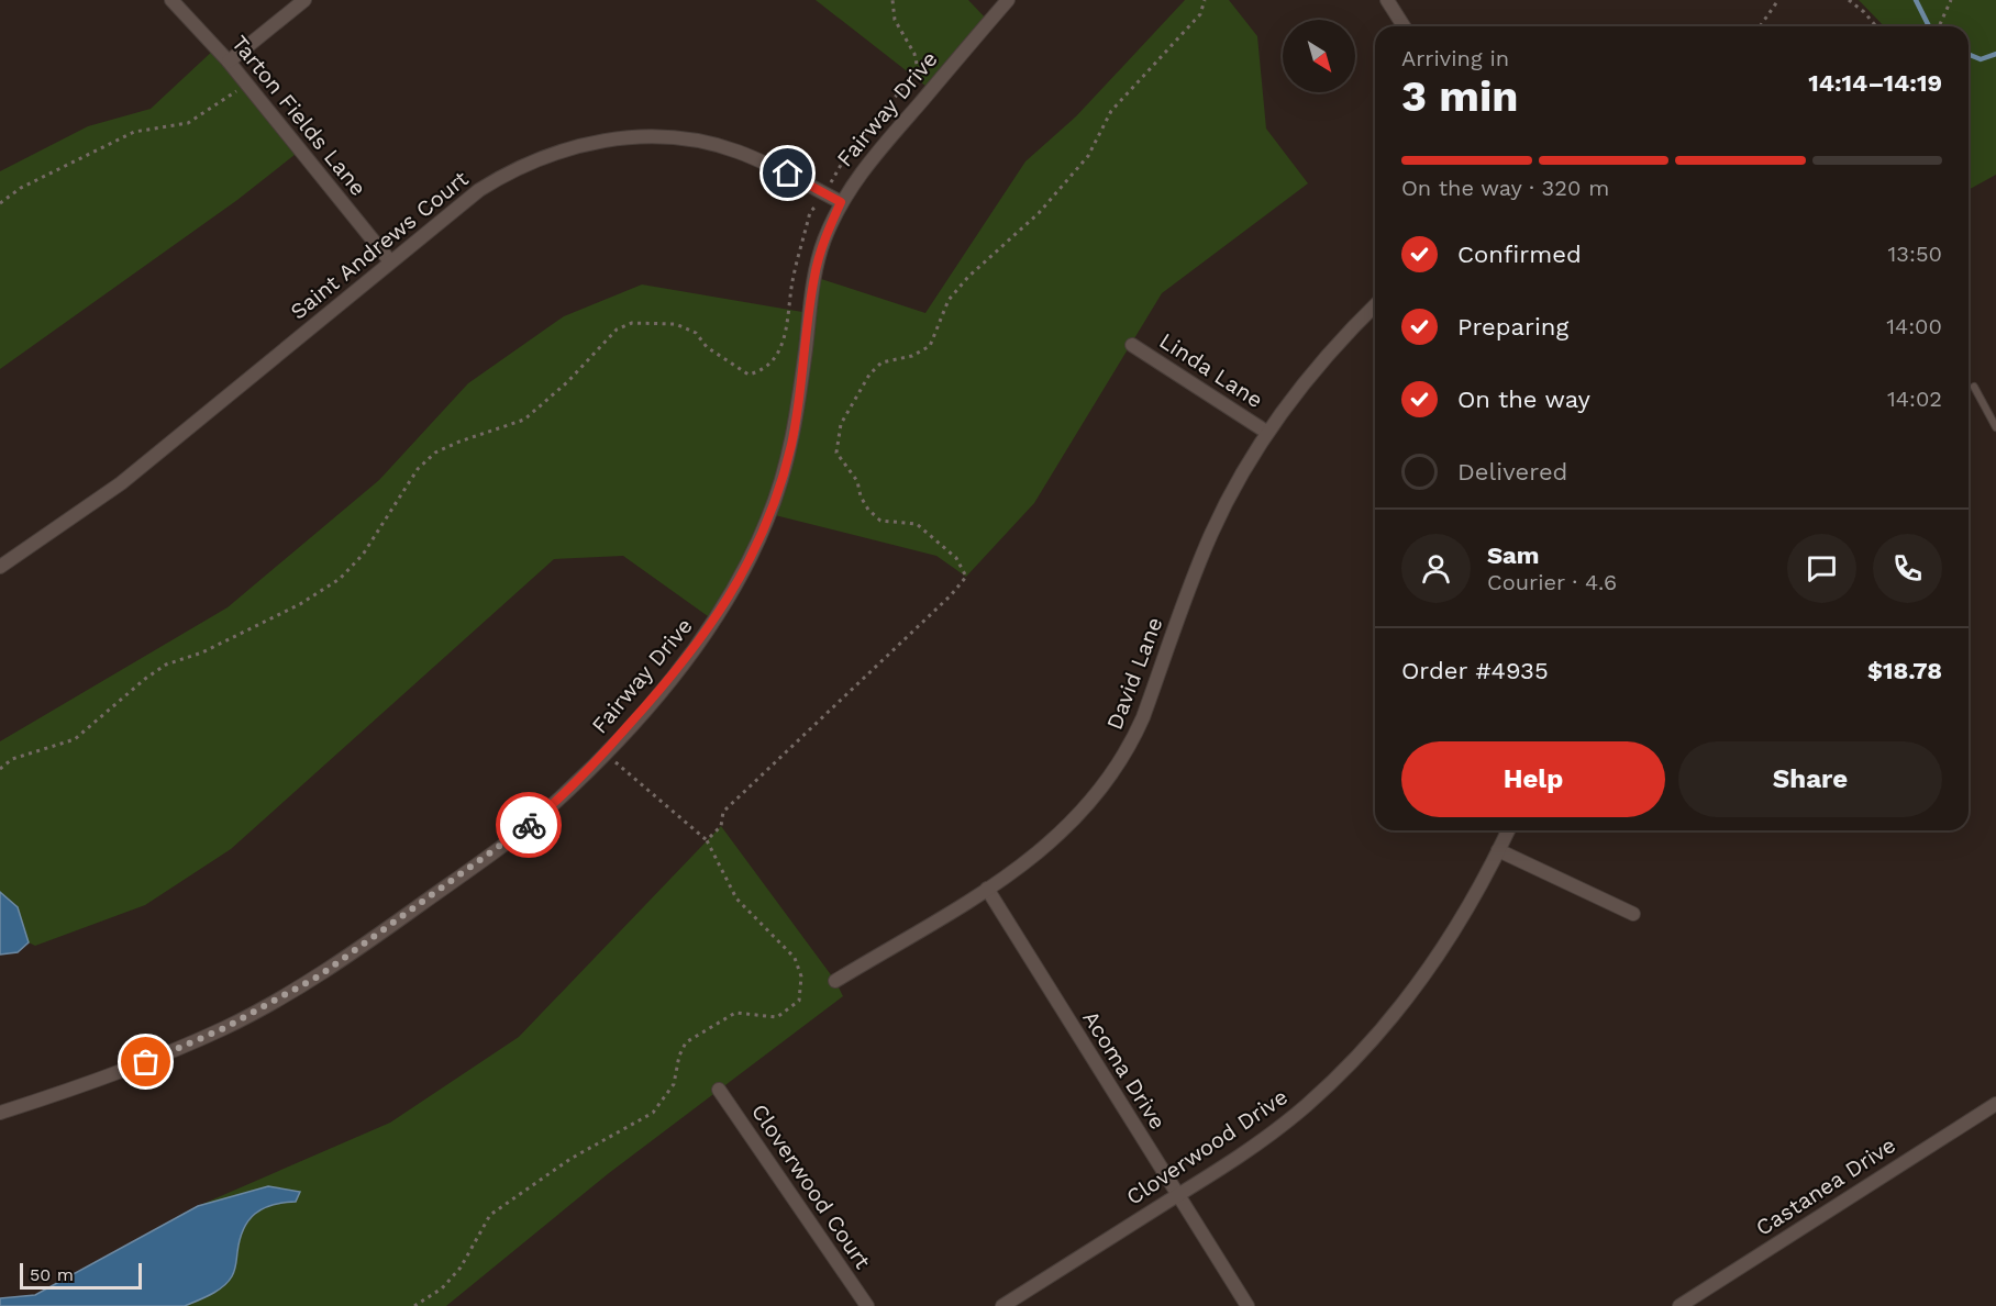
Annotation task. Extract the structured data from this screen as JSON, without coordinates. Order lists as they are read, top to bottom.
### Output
{
  "streets": {
    "street": [
      "Fairway Drive",
      "Tarton Fields Lane",
      "Saint Andrews Court",
      "Linda Lane",
      "David Lane",
      "Acoma Drive",
      "Cloverwood Drive",
      "Cloverwood Court",
      "Castanea Drive"
    ]
  },
  "crossings": [
    ["Fairway Drive", "Saint Andrews Court"],
    ["Tarton Fields Lane", "Saint Andrews Court"],
    ["Linda Lane", "David Lane"],
    ["David Lane", "Acoma Drive"],
    ["Acoma Drive", "Cloverwood Drive"]
  ],
  "scale_bar": "50 m",
  "north": "bottom right",
  "page": {
    "heading": ["3 min", "Arriving in", "14:14–14:19"],
    "panel": [
      "Sam",
      "Courier · 4.6",
      "Order #4935",
      "$18.78"
    ],
    "bar": "On the way · 320 m",
    "list": [
      ["Confirmed", "13:50"],
      ["Preparing", "14:00"],
      ["On the way", "14:02"],
      "Delivered"
    ],
    "buttons": ["Help", "Share"],
    "scale": "50 m"
  }
}
